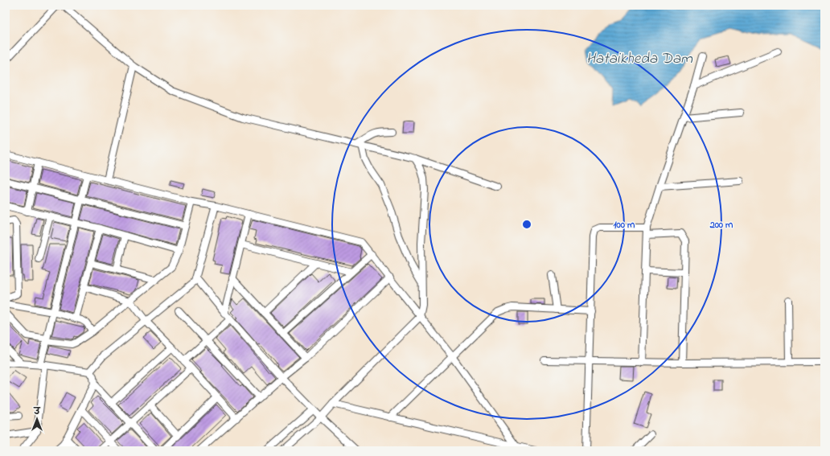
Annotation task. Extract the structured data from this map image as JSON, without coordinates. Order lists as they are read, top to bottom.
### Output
{
  "water": ["Hataikheda Dam"],
  "north": "top",
  "rings": ["100 m", "200 m"]
}
